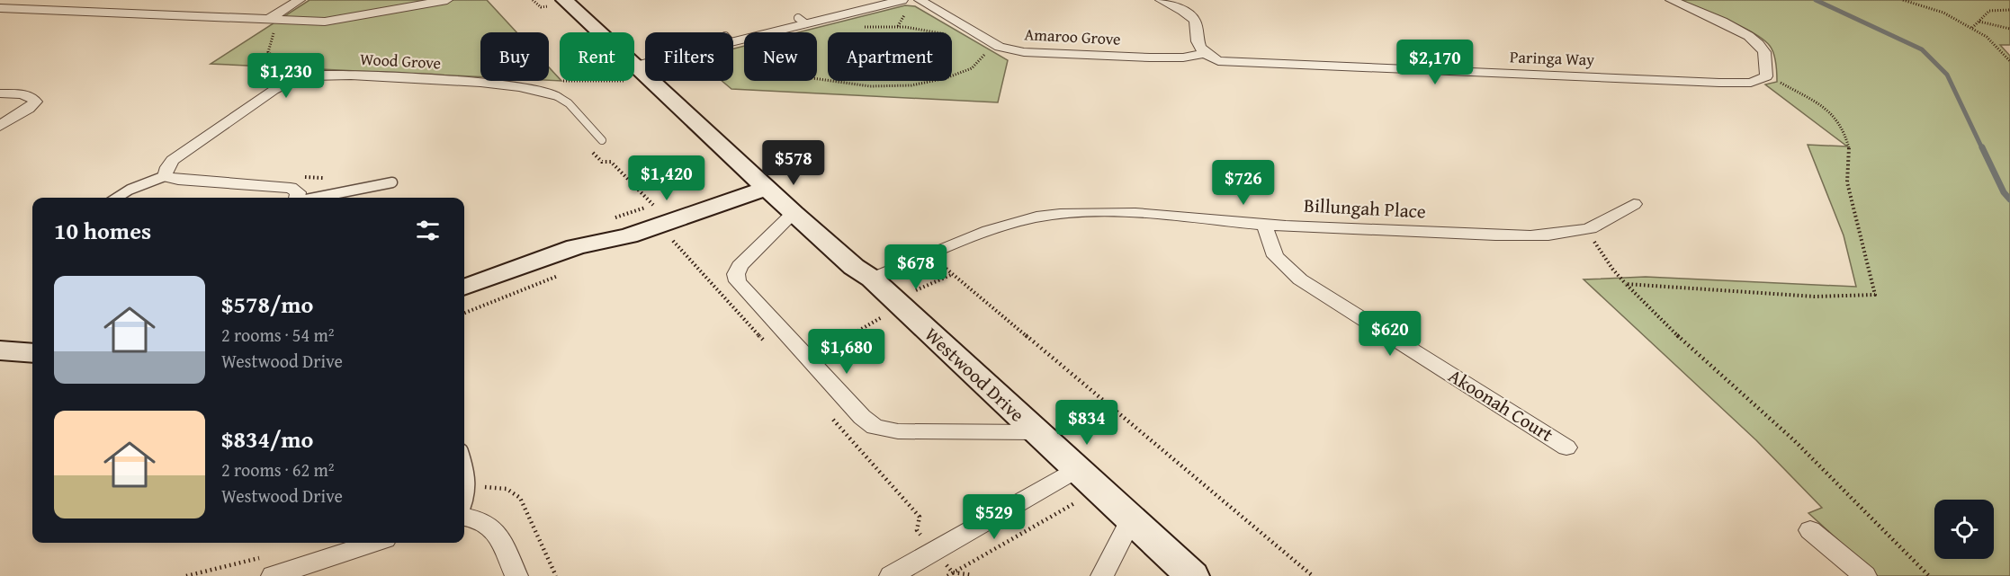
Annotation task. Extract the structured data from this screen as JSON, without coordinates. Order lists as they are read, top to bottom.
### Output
{
  "streets": {
    "street": [
      "Amaroo Grove",
      "Paringa Way",
      "Wood Grove",
      "Billungah Place",
      "Westwood Drive",
      "Akoonah Court"
    ]
  },
  "crossings": [
    ["Amaroo Grove", "Paringa Way"],
    ["Billungah Place", "Westwood Drive"],
    ["Billungah Place", "Akoonah Court"]
  ],
  "page": {
    "chip": [
      "Buy",
      "Rent",
      "Filters",
      "New",
      "Apartment"
    ],
    "price": [
      "$2,170",
      "$1,230",
      "$578",
      "$1,420",
      "$726",
      "$678",
      "$620",
      "$1,680",
      "$834",
      "$529"
    ],
    "heading": "10 homes",
    "list": [
      {
        "name": "$578/mo",
        "note": "2 rooms · 54 m² · Westwood Drive"
      },
      {
        "name": "$834/mo",
        "note": "2 rooms · 62 m² · Westwood Drive"
      }
    ]
  }
}
